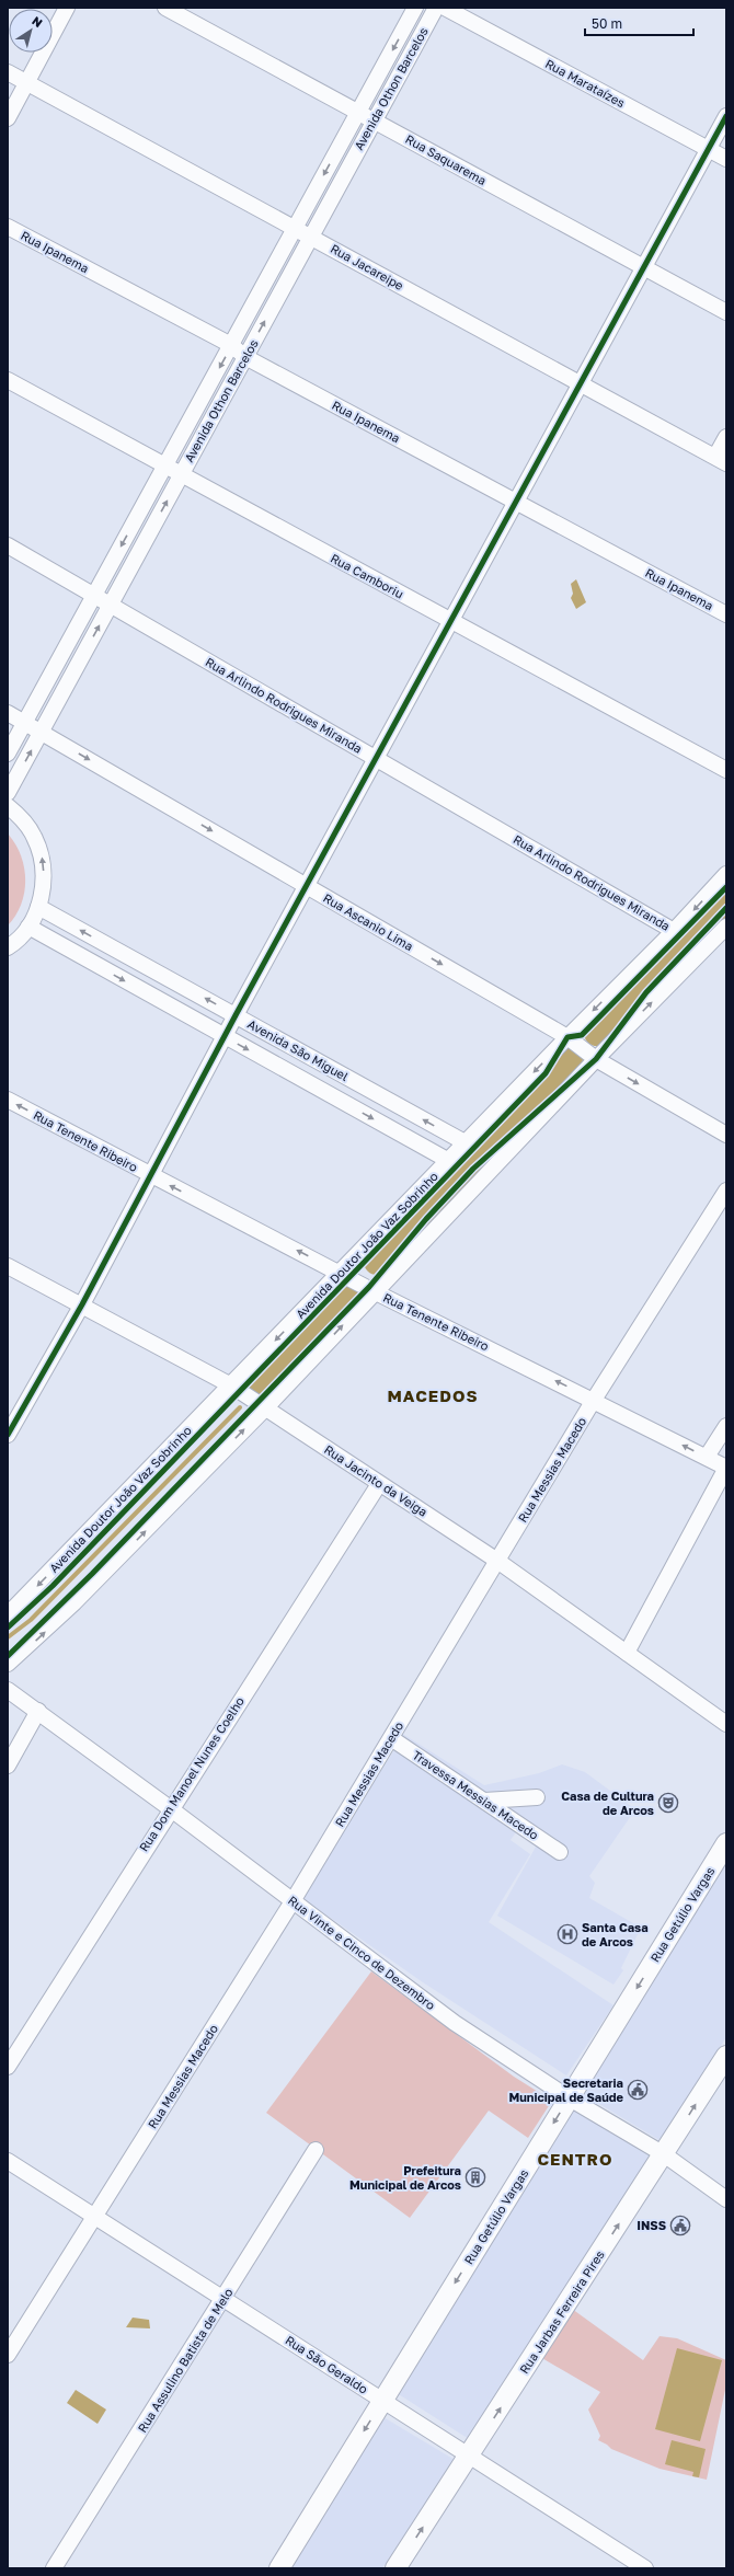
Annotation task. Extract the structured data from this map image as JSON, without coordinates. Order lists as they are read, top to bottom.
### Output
{
  "streets": {
    "main road": ["Rua Getúlio Vargas", "Rua Jarbas Ferreira Pires"],
    "street": [
      "Rua Marataízes",
      "Avenida Othon Barcelos",
      "Rua Saquarema",
      "Rua Ipanema",
      "Rua Jacareipe",
      "Rua Camboriu",
      "Rua Arlindo Rodrigues Miranda",
      "Rua Ascanio Lima",
      "Avenida São Miguel",
      "Rua Tenente Ribeiro",
      "Avenida Doutor João Vaz Sobrinho",
      "Rua Messias Macedo",
      "Rua Jacinto da Veiga",
      "Rua Dom Manoel Nunes Coelho",
      "Travessa Messias Macedo",
      "Rua Vinte e Cinco de Dezembro",
      "Rua Assulino Batista de Melo",
      "Rua São Geraldo"
    ]
  },
  "crossings": [
    ["Avenida Othon Barcelos", "Rua Saquarema"],
    ["Avenida Othon Barcelos", "Rua Ipanema"],
    ["Avenida Othon Barcelos", "Rua Jacareipe"],
    ["Avenida Othon Barcelos", "Rua Camboriu"],
    ["Avenida Othon Barcelos", "Rua Arlindo Rodrigues Miranda"],
    ["Avenida Othon Barcelos", "Rua Ascanio Lima"],
    ["Rua Arlindo Rodrigues Miranda", "Avenida Doutor João Vaz Sobrinho"],
    ["Rua Ascanio Lima", "Avenida Doutor João Vaz Sobrinho"],
    ["Avenida São Miguel", "Avenida Doutor João Vaz Sobrinho"],
    ["Rua Tenente Ribeiro", "Avenida Doutor João Vaz Sobrinho"],
    ["Rua Tenente Ribeiro", "Rua Messias Macedo"],
    ["Avenida Doutor João Vaz Sobrinho", "Rua Jacinto da Veiga"],
    ["Rua Messias Macedo", "Rua Jacinto da Veiga"],
    ["Rua Messias Macedo", "Travessa Messias Macedo"],
    ["Rua Messias Macedo", "Rua Vinte e Cinco de Dezembro"],
    ["Rua Messias Macedo", "Rua São Geraldo"],
    ["Rua Jacinto da Veiga", "Rua Dom Manoel Nunes Coelho"],
    ["Rua Dom Manoel Nunes Coelho", "Rua Vinte e Cinco de Dezembro"],
    ["Rua Getúlio Vargas", "Rua Vinte e Cinco de Dezembro"],
    ["Rua Getúlio Vargas", "Rua São Geraldo"],
    ["Rua Vinte e Cinco de Dezembro", "Rua Jarbas Ferreira Pires"],
    ["Rua Jarbas Ferreira Pires", "Rua São Geraldo"],
    ["Rua Assulino Batista de Melo", "Rua São Geraldo"]
  ],
  "one_way": [
    "Rua Ascanio Lima",
    "Rua Tenente Ribeiro",
    "Rua Getúlio Vargas",
    "Rua Jarbas Ferreira Pires"
  ],
  "districts": ["MACEDOS", "CENTRO"],
  "places": {
    "theatre": ["Casa de Cultura de Arcos"],
    "hospital": ["Santa Casa de Arcos"],
    "public building": ["Secretaria Municipal de Saúde", "INSS"],
    "building": ["Prefeitura Municipal de Arcos"]
  },
  "scale_bar": "50 m",
  "north": "top right"
}
